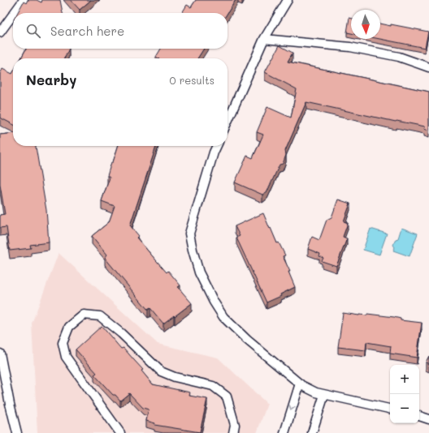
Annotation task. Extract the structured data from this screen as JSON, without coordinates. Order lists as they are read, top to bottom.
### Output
{
  "north": "bottom",
  "page": {
    "search": "Search here",
    "heading": ["Nearby", "0 results"],
    "map_buttons": ["+", "−"]
  }
}
